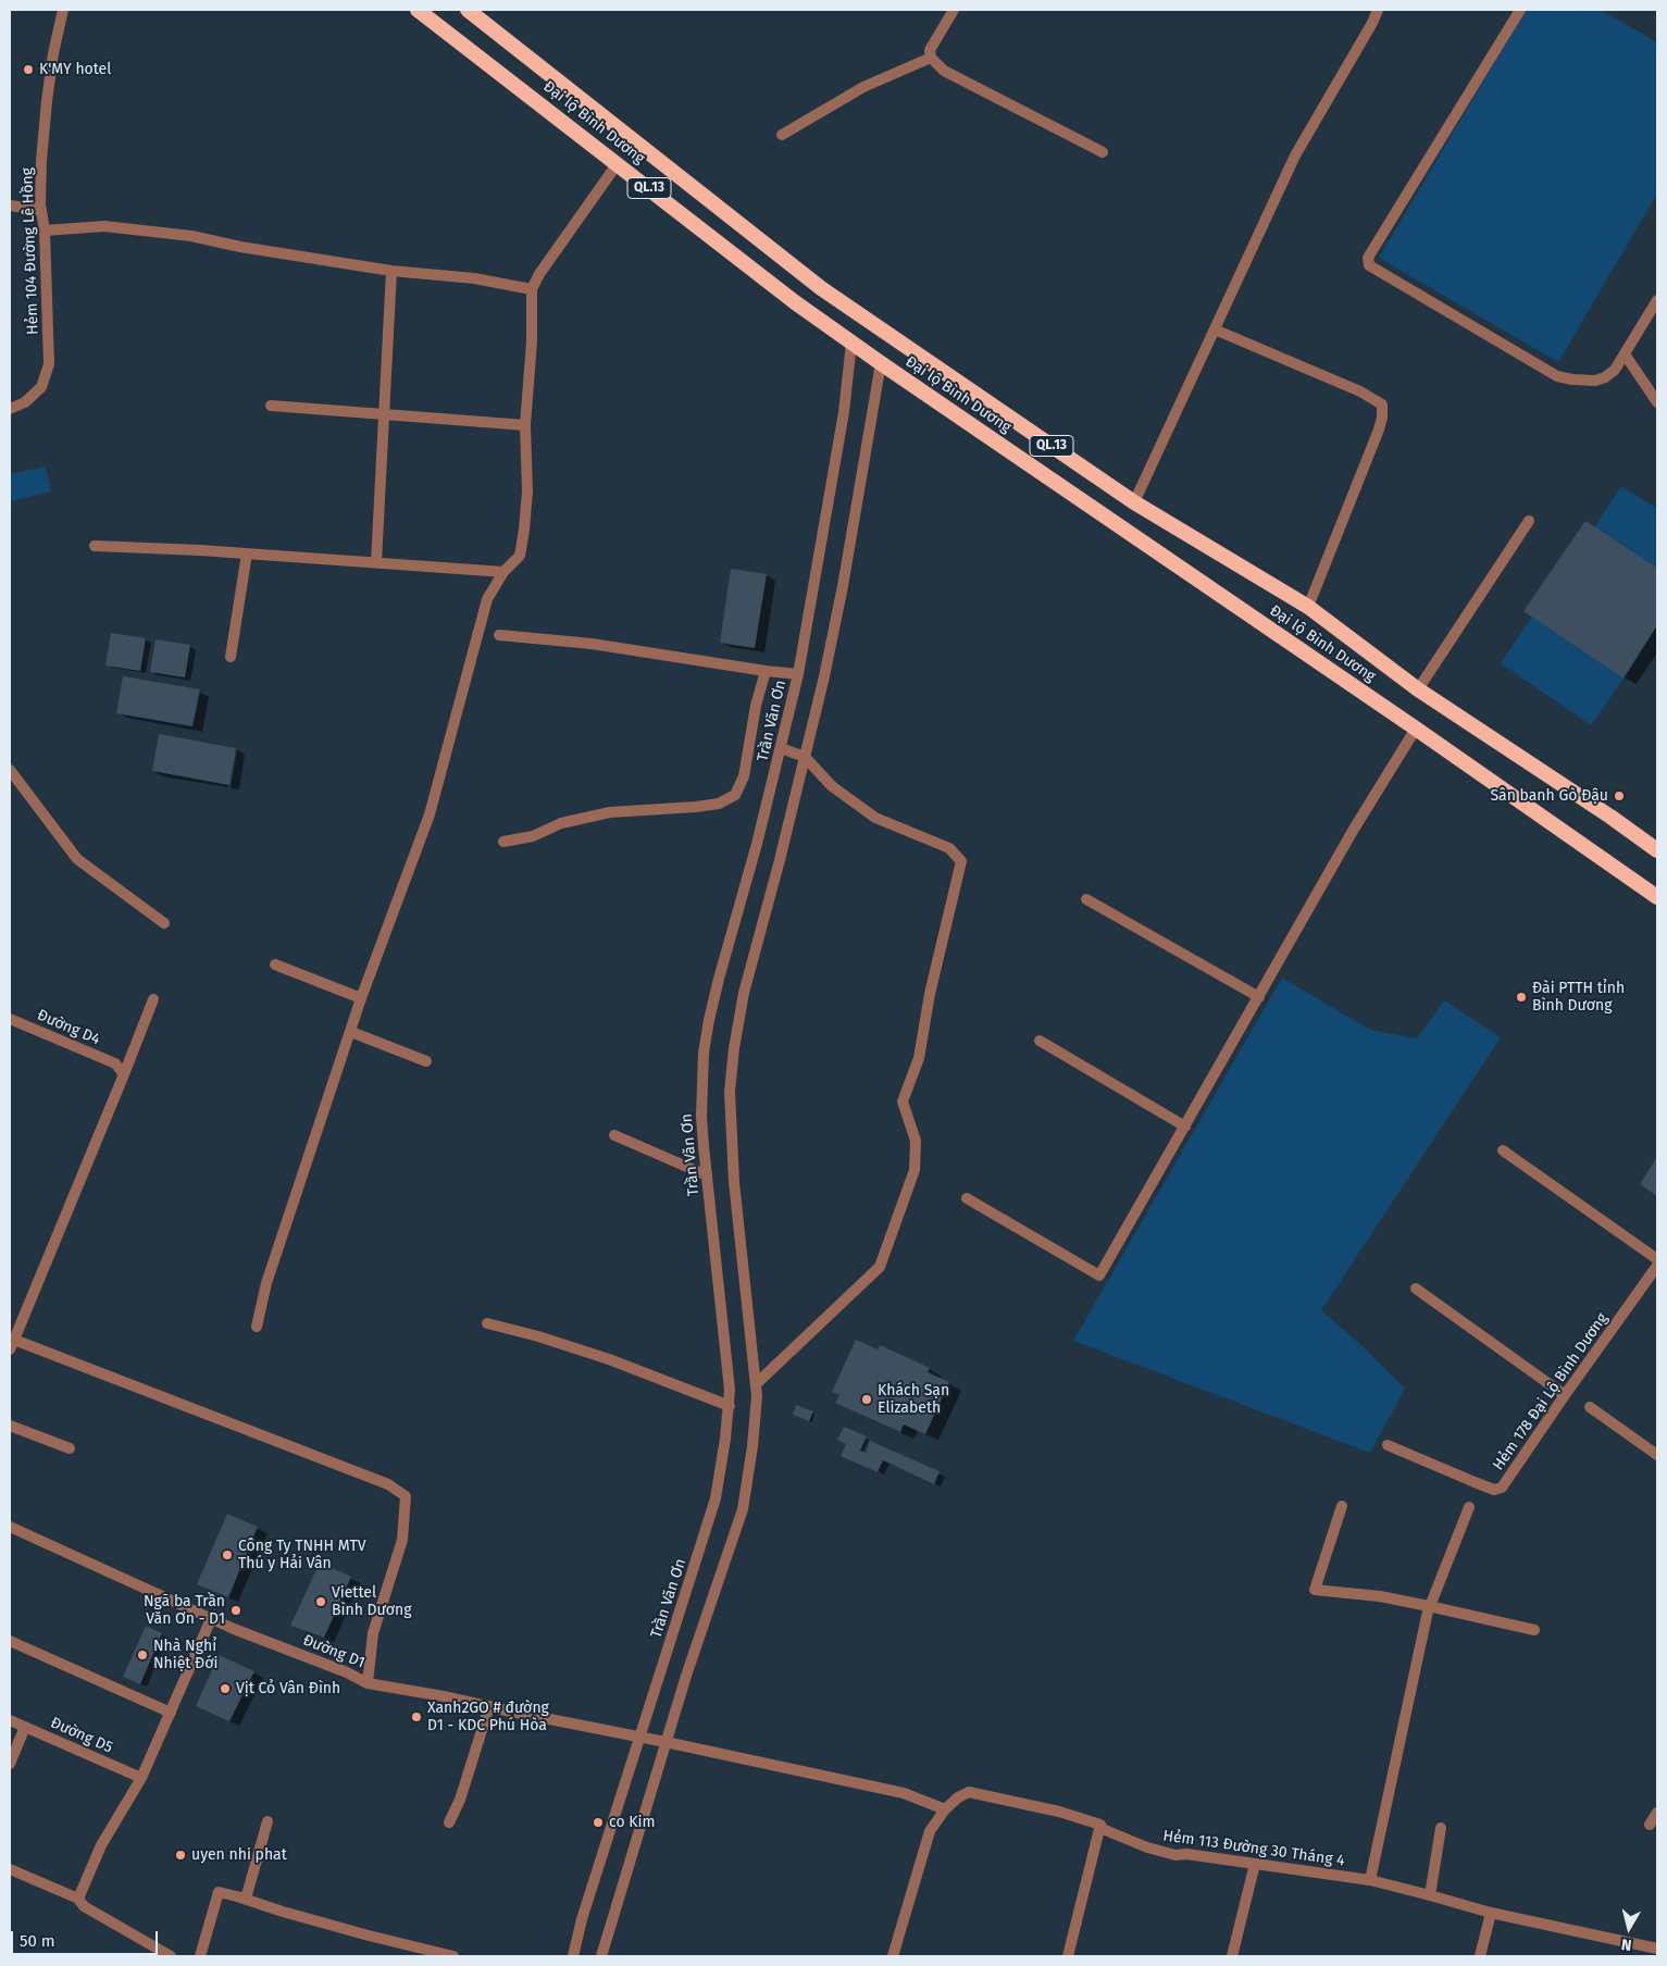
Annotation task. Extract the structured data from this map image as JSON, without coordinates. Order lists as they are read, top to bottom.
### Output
{
  "streets": {
    "highway": ["Đại lộ Bình Dương", "QL.13"],
    "street": [
      "Hẻm 104 Đường Lê Hồng",
      "Trần Văn Ơn",
      "Đường D4",
      "Hẻm 178 Đại Lộ Bình Dương",
      "Đường D1",
      "Đường D5",
      "Hẻm 113 Đường 30 Tháng 4"
    ]
  },
  "crossings": [
    ["Đại lộ Bình Dương", "Trần Văn Ơn"],
    ["Trần Văn Ơn", "Đường D1"],
    ["Đường D1", "Hẻm 113 Đường 30 Tháng 4"]
  ],
  "places": [
    "K'MY hotel",
    "Sân banh Gò Đậu",
    "Đài PTTH tỉnh Bình Dương",
    "Khách Sạn Elizabeth",
    "Công Ty TNHH MTV Thú y Hải Vân",
    "Viettel Bình Dương",
    "Ngã ba Trần Văn Ơn - D1",
    "Nhà Nghỉ Nhiệt Đới",
    "Vịt Cỏ Vân Đình",
    "Xanh2GO # đường D1 - KDC Phú Hòa",
    "co Kim",
    "uyen nhi phat"
  ],
  "scale_bar": "50 m",
  "north": "bottom"
}
